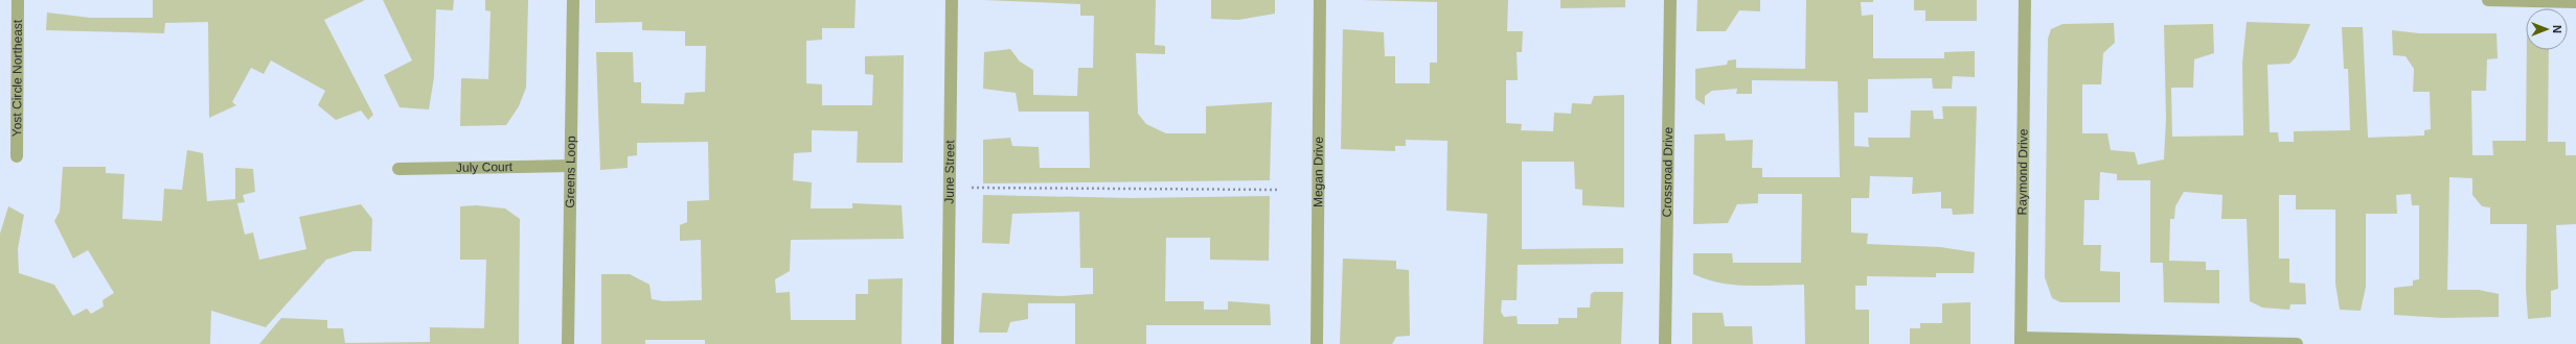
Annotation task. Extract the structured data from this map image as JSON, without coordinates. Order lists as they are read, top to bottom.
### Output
{
  "streets": {
    "street": [
      "Yost Circle Northeast",
      "July Court",
      "Greens Loop",
      "June Street",
      "Megan Drive",
      "Crossroad Drive",
      "Raymond Drive"
    ]
  },
  "crossings": [
    ["July Court", "Greens Loop"]
  ],
  "north": "right"
}
